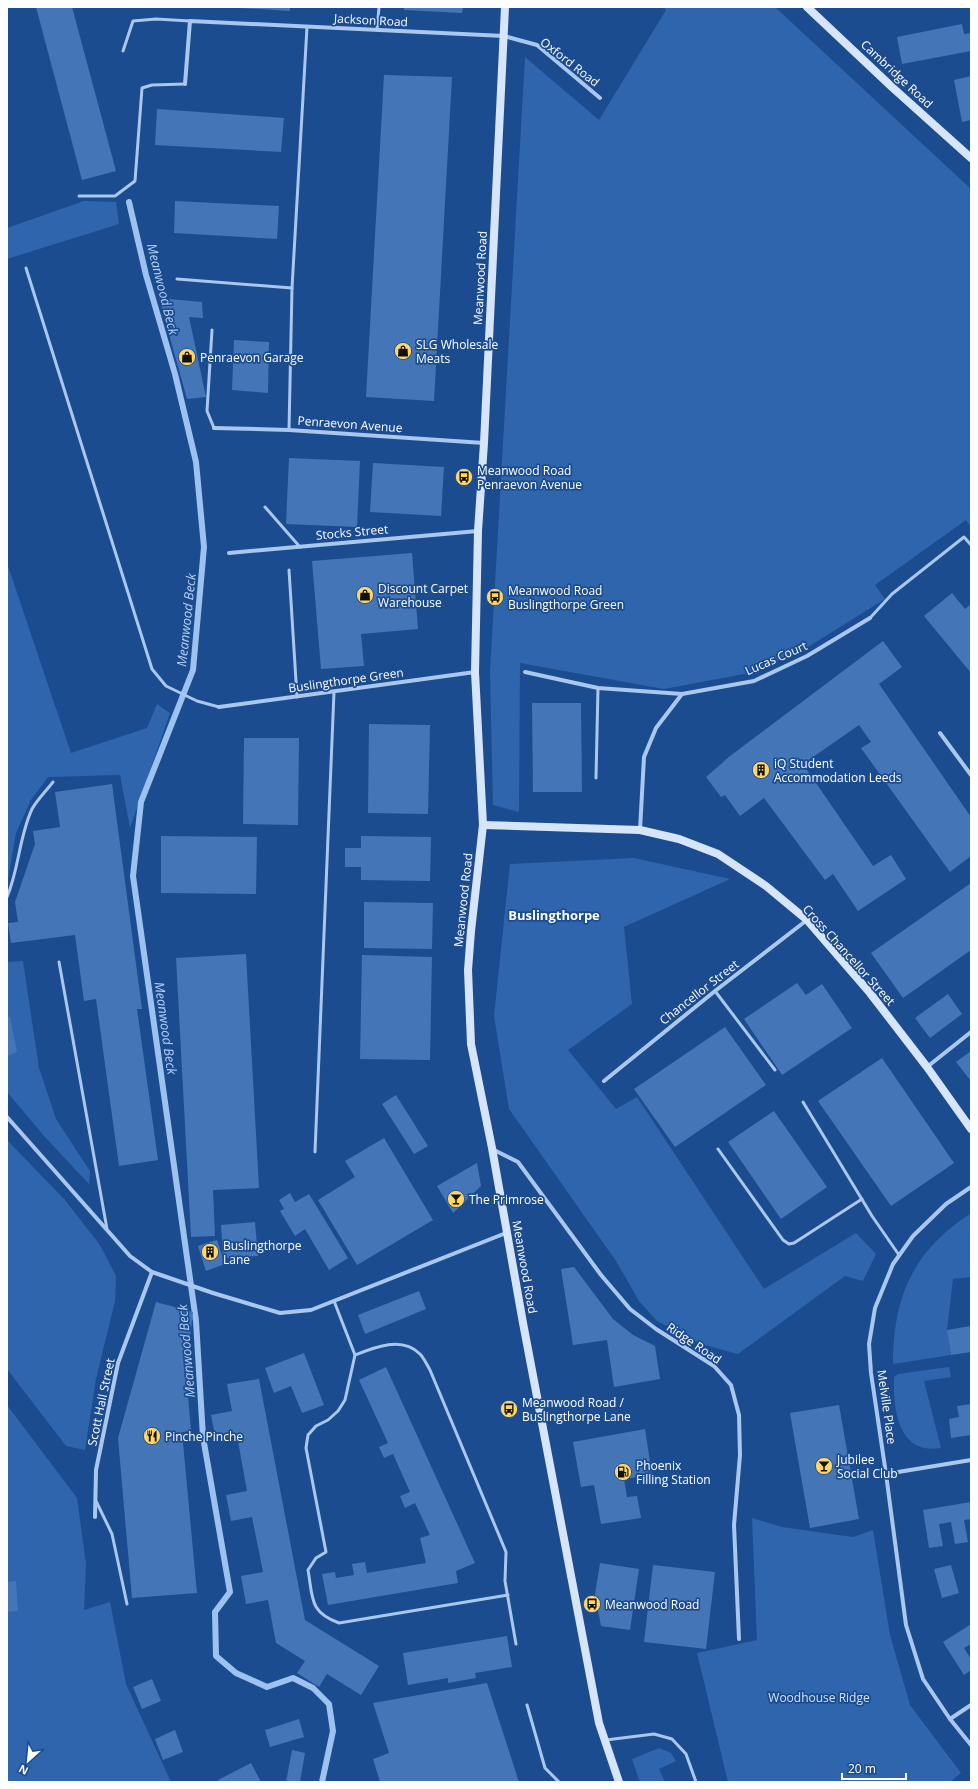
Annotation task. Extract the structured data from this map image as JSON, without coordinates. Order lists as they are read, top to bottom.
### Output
{
  "streets": {
    "street": [
      "Jackson Road",
      "Oxford Road",
      "Cambridge Road",
      "Meanwood Road",
      "Penraevon Avenue",
      "Stocks Street",
      "Lucas Court",
      "Buslingthorpe Green",
      "Cross Chancellor Street",
      "Chancellor Street",
      "Ridge Road",
      "Scott Hall Street",
      "Melville Place"
    ]
  },
  "crossings": [
    ["Jackson Road", "Oxford Road"],
    ["Jackson Road", "Meanwood Road"],
    ["Oxford Road", "Meanwood Road"],
    ["Meanwood Road", "Penraevon Avenue"],
    ["Meanwood Road", "Stocks Street"],
    ["Meanwood Road", "Buslingthorpe Green"],
    ["Meanwood Road", "Cross Chancellor Street"],
    ["Meanwood Road", "Ridge Road"],
    ["Cross Chancellor Street", "Chancellor Street"]
  ],
  "districts": ["Buslingthorpe"],
  "water": ["Meanwood Beck"],
  "parks": ["Woodhouse Ridge"],
  "places": {
    "shop": ["SLG Wholesale Meats", "Penraevon Garage", "Discount Carpet Warehouse"],
    "bus stop": [
      "Meanwood Road Penraevon Avenue",
      "Meanwood Road Buslingthorpe Green",
      "Meanwood Road / Buslingthorpe Lane",
      "Meanwood Road"
    ],
    "building": ["iQ Student Accommodation Leeds", "Buslingthorpe Lane"],
    "bar": ["The Primrose", "Jubilee Social Club"],
    "restaurant": ["Pinche Pinche"],
    "fuel station": ["Phoenix Filling Station"]
  },
  "scale_bar": "20 m",
  "north": "bottom left"
}
